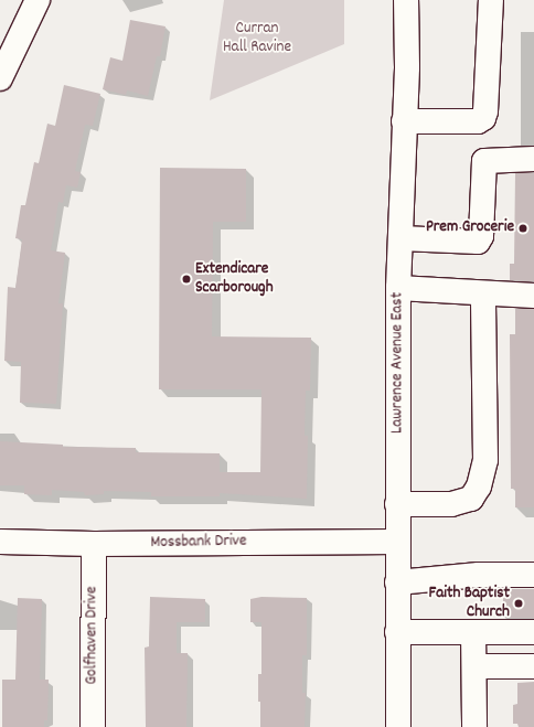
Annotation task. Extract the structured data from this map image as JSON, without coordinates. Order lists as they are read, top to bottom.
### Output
{
  "streets": {
    "main road": ["Lawrence Avenue East", "Mossbank Drive", "Golfhaven Drive"]
  },
  "crossings": [
    ["Lawrence Avenue East", "Mossbank Drive"],
    ["Mossbank Drive", "Golfhaven Drive"]
  ],
  "parks": ["Curran Hall Ravine"],
  "places": ["Prem Grocerie", "Extendicare Scarborough", "Faith Baptist Church"]
}
